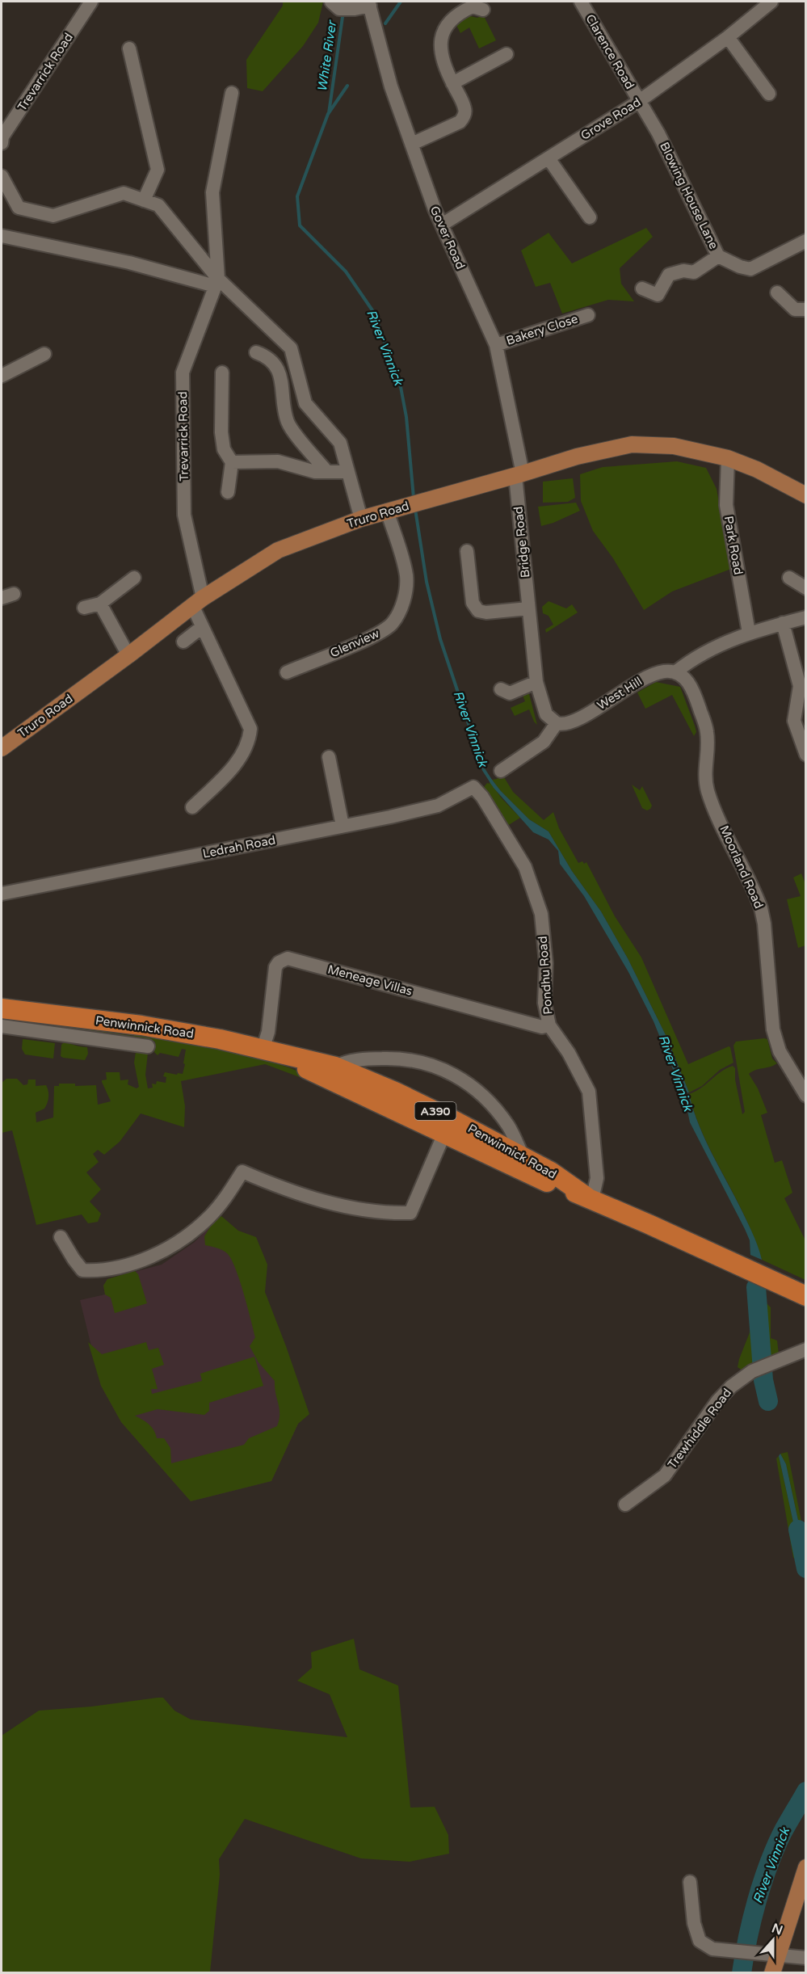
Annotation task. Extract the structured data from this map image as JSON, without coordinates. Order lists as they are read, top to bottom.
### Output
{
  "streets": {
    "highway": ["Penwinnick Road", "A390"],
    "main road": ["Truro Road"],
    "street": [
      "Clarence Road",
      "Trevarrick Road",
      "Grove Road",
      "Blowing House Lane",
      "Gover Road",
      "Bakery Close",
      "Bridge Road",
      "Park Road",
      "Glenview",
      "West Hill",
      "Ledrah Road",
      "Moorland Road",
      "Pondhu Road",
      "Meneage Villas",
      "Trewhiddle Road"
    ]
  },
  "crossings": [
    ["Clarence Road", "Grove Road"],
    ["Clarence Road", "Blowing House Lane"],
    ["Trevarrick Road", "Truro Road"],
    ["Grove Road", "Blowing House Lane"],
    ["Grove Road", "Gover Road"],
    ["Gover Road", "Bakery Close"],
    ["Gover Road", "Truro Road"],
    ["Gover Road", "Bridge Road"],
    ["Truro Road", "Bridge Road"],
    ["Truro Road", "Park Road"],
    ["Truro Road", "Glenview"],
    ["Bridge Road", "West Hill"],
    ["Park Road", "West Hill"],
    ["West Hill", "Moorland Road"],
    ["Ledrah Road", "Pondhu Road"],
    ["Pondhu Road", "Meneage Villas"],
    ["Pondhu Road", "Penwinnick Road"],
    ["Meneage Villas", "Penwinnick Road"]
  ],
  "water": ["White River", "River Vinnick"],
  "north": "top"
}
